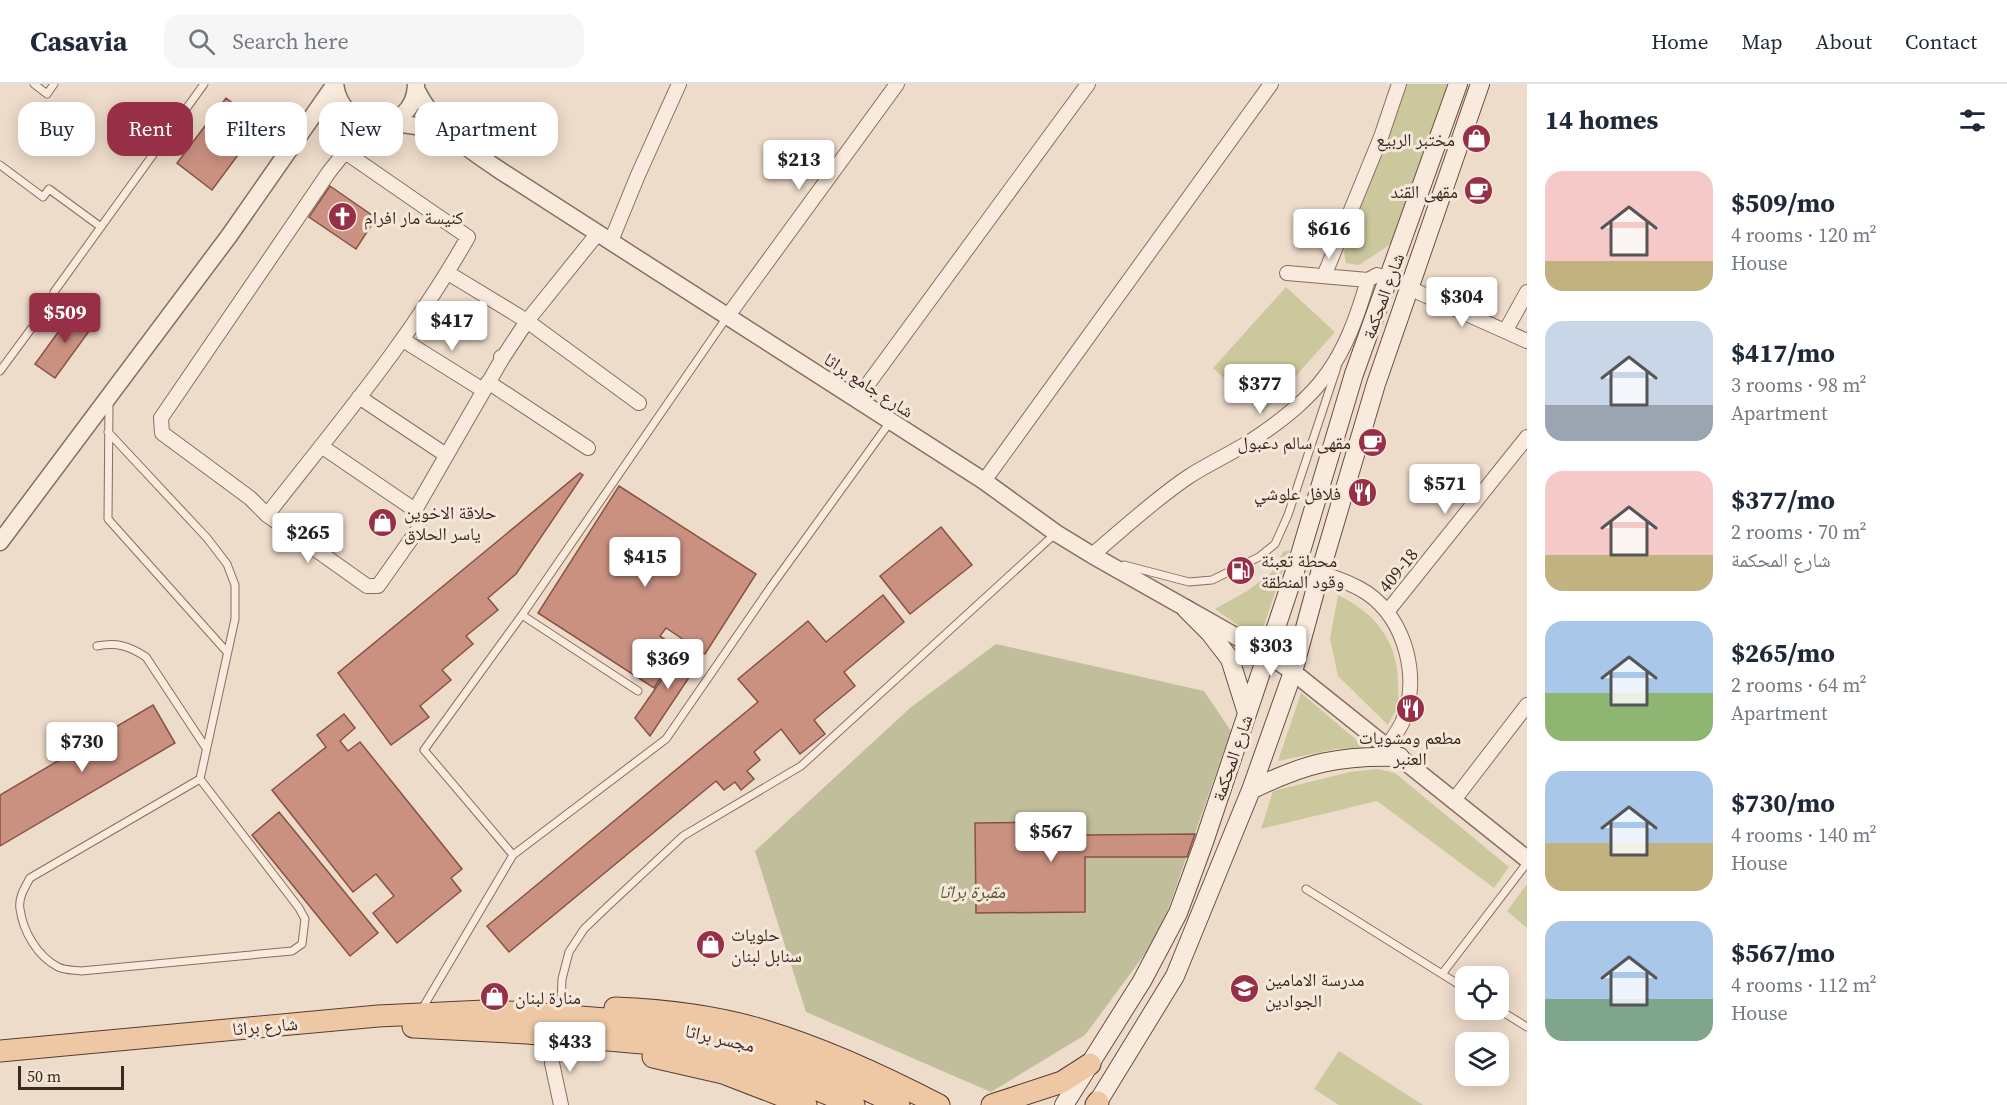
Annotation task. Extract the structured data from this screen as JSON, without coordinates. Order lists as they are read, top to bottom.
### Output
{
  "streets": {
    "main road": ["شارع المحكمة", "شارع براثا", "مجسر براثا"],
    "street": ["شارع جامع براثا", "409-18"]
  },
  "crossings": [
    ["شارع المحكمة", "شارع جامع براثا"],
    ["شارع براثا", "مجسر براثا"]
  ],
  "parks": ["مقبرة براثا"],
  "places": {
    "shop": [
      "مختبر الربيع",
      "حلاقة الاخوين ياسر الحلاق",
      "حلويات سنابل لبنان",
      "منارة لبنان"
    ],
    "cafe": ["مقهى القند", "مقهى سالم دعبول"],
    "church": ["كنيسة مار افرام"],
    "restaurant": ["فلافل علوشي", "مطعم ومشويات العنبر"],
    "fuel station": ["محطة تعبئة وقود المنطقة"],
    "school or university": ["مدرسة الامامين الجوادين"]
  },
  "scale_bar": "50 m",
  "page": {
    "header": "Casavia",
    "search": "Search here",
    "nav": [
      "Home",
      "Map",
      "About",
      "Contact"
    ],
    "heading": "14 homes",
    "chip": [
      "Buy",
      "Rent",
      "Filters",
      "New",
      "Apartment"
    ],
    "price": [
      "$213",
      "$616",
      "$304",
      "$509",
      "$417",
      "$377",
      "$571",
      "$265",
      "$415",
      "$303",
      "$369",
      "$730",
      "$567",
      "$433"
    ],
    "list": [
      {
        "name": "$509/mo",
        "note": "4 rooms · 120 m² · House"
      },
      {
        "name": "$417/mo",
        "note": "3 rooms · 98 m² · Apartment"
      },
      {
        "name": "$377/mo",
        "note": "2 rooms · 70 m² · شارع المحكمة"
      },
      {
        "name": "$265/mo",
        "note": "2 rooms · 64 m² · Apartment"
      },
      {
        "name": "$730/mo",
        "note": "4 rooms · 140 m² · House"
      },
      {
        "name": "$567/mo",
        "note": "4 rooms · 112 m² · House"
      }
    ],
    "scale": "50 m"
  }
}
